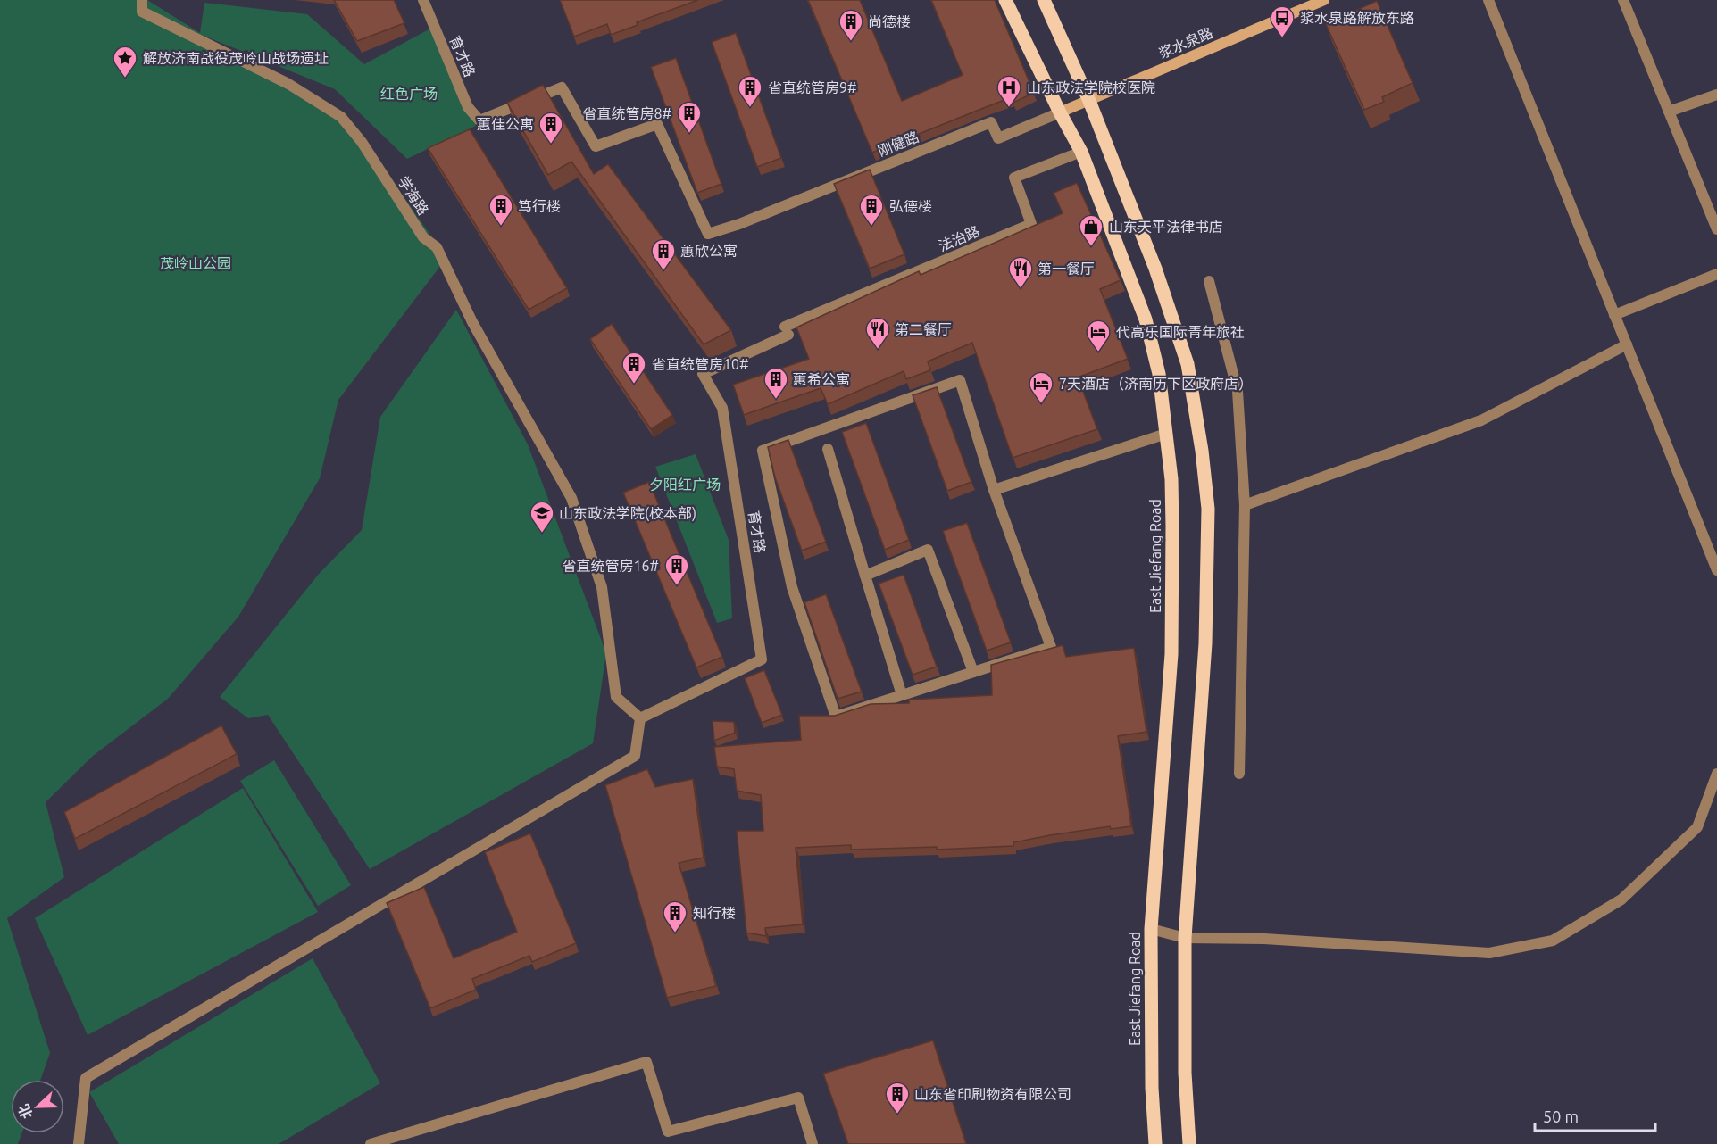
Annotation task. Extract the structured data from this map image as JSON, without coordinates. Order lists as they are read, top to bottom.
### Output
{
  "streets": {
    "main road": ["浆水泉路", "East Jiefang Road"],
    "street": [
      "育才路",
      "刚健路",
      "学海路",
      "法治路"
    ]
  },
  "crossings": [
    ["浆水泉路", "刚健路"],
    ["浆水泉路", "East Jiefang Road"],
    ["育才路", "刚健路"],
    ["育才路", "学海路"],
    ["育才路", "法治路"],
    ["刚健路", "East Jiefang Road"],
    ["法治路", "East Jiefang Road"]
  ],
  "parks": ["红色广场", "茂岭山公园", "夕阳红广场"],
  "places": {
    "bus stop": ["浆水泉路解放东路"],
    "building": [
      "尚德楼",
      "省直统管房9#",
      "省直统管房8#",
      "蕙佳公寓",
      "笃行楼",
      "弘德楼",
      "蕙欣公寓",
      "省直统管房10#",
      "蕙希公寓",
      "省直统管房16#",
      "知行楼",
      "山东省印刷物资有限公司"
    ],
    "place": ["解放济南战役茂岭山战场遗址"],
    "hospital": ["山东政法学院校医院"],
    "shop": ["山东天平法律书店"],
    "restaurant": ["第一餐厅", "第二餐厅"],
    "hotel": ["代高乐国际青年旅社", "7天酒店（济南历下区政府店）"],
    "school or university": ["山东政法学院(校本部)"]
  },
  "scale_bar": "50 m",
  "north": "left"
}
